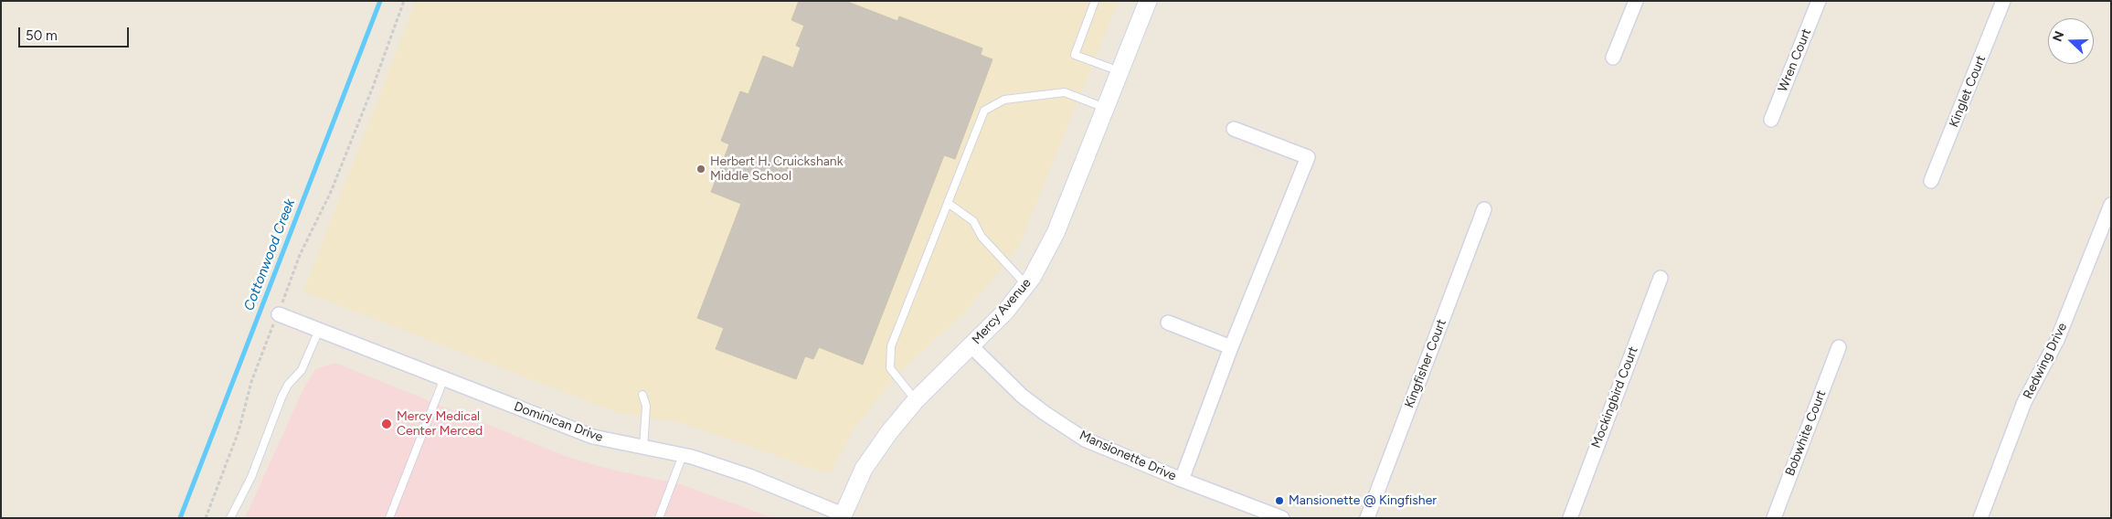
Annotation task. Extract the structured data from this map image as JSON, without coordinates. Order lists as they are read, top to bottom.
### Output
{
  "streets": {
    "street": [
      "Wren Court",
      "Kinglet Court",
      "Mercy Avenue",
      "Redwing Drive",
      "Kingfisher Court",
      "Mockingbird Court",
      "Dominican Drive",
      "Bobwhite Court",
      "Mansionette Drive"
    ]
  },
  "crossings": [
    ["Mercy Avenue", "Dominican Drive"],
    ["Mercy Avenue", "Mansionette Drive"]
  ],
  "water": ["Cottonwood Creek"],
  "places": ["Herbert H. Cruickshank Middle School", "Mercy Medical Center Merced", "Mansionette @ Kingfisher"],
  "scale_bar": "50 m",
  "north": "left"
}
